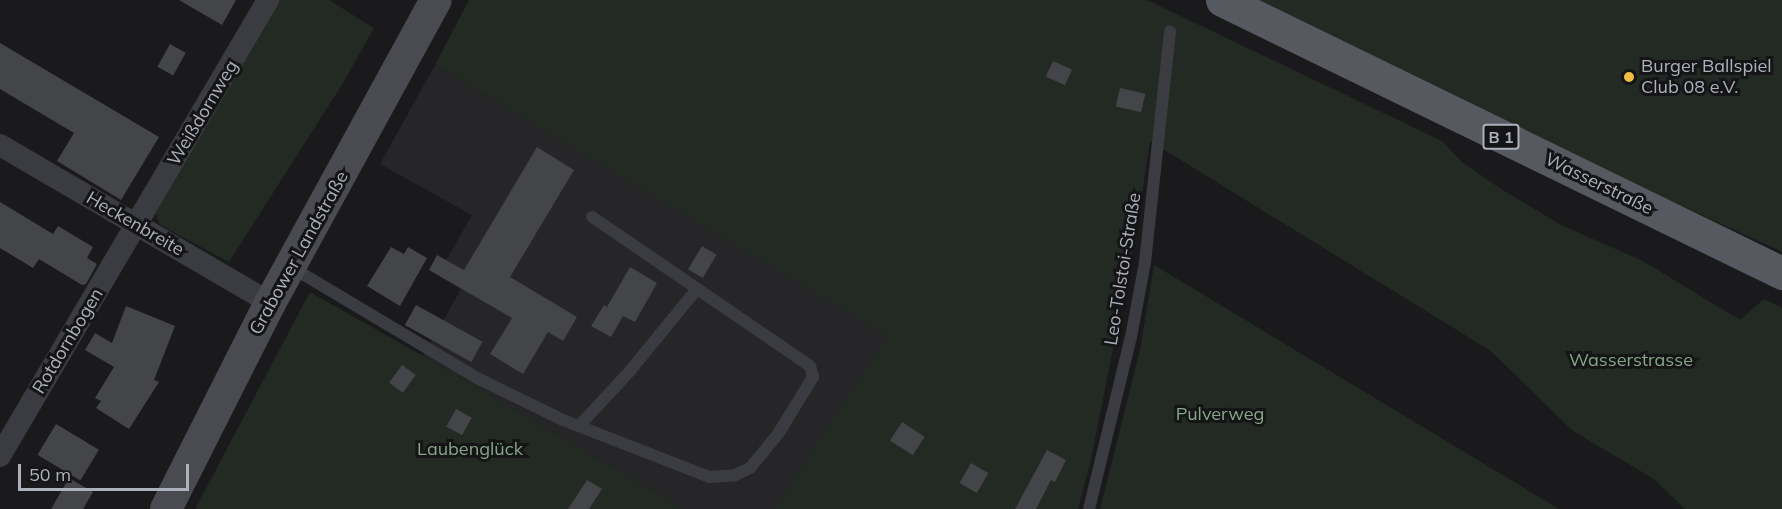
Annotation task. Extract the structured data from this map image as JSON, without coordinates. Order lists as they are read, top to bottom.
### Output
{
  "streets": {
    "main road": ["B 1", "Wasserstraße", "Grabower Landstraße"],
    "street": ["Weißdornweg", "Heckenbreite", "Rotdornbogen"],
    "lane": ["Leo-Tolstoi-Straße"]
  },
  "crossings": [
    ["Weißdornweg", "Heckenbreite"],
    ["Weißdornweg", "Rotdornbogen"],
    ["Heckenbreite", "Grabower Landstraße"],
    ["Heckenbreite", "Rotdornbogen"]
  ],
  "parks": ["Wasserstrasse", "Pulverweg", "Laubenglück"],
  "places": ["Burger Ballspiel Club 08 e.V."],
  "scale_bar": "50 m"
}
